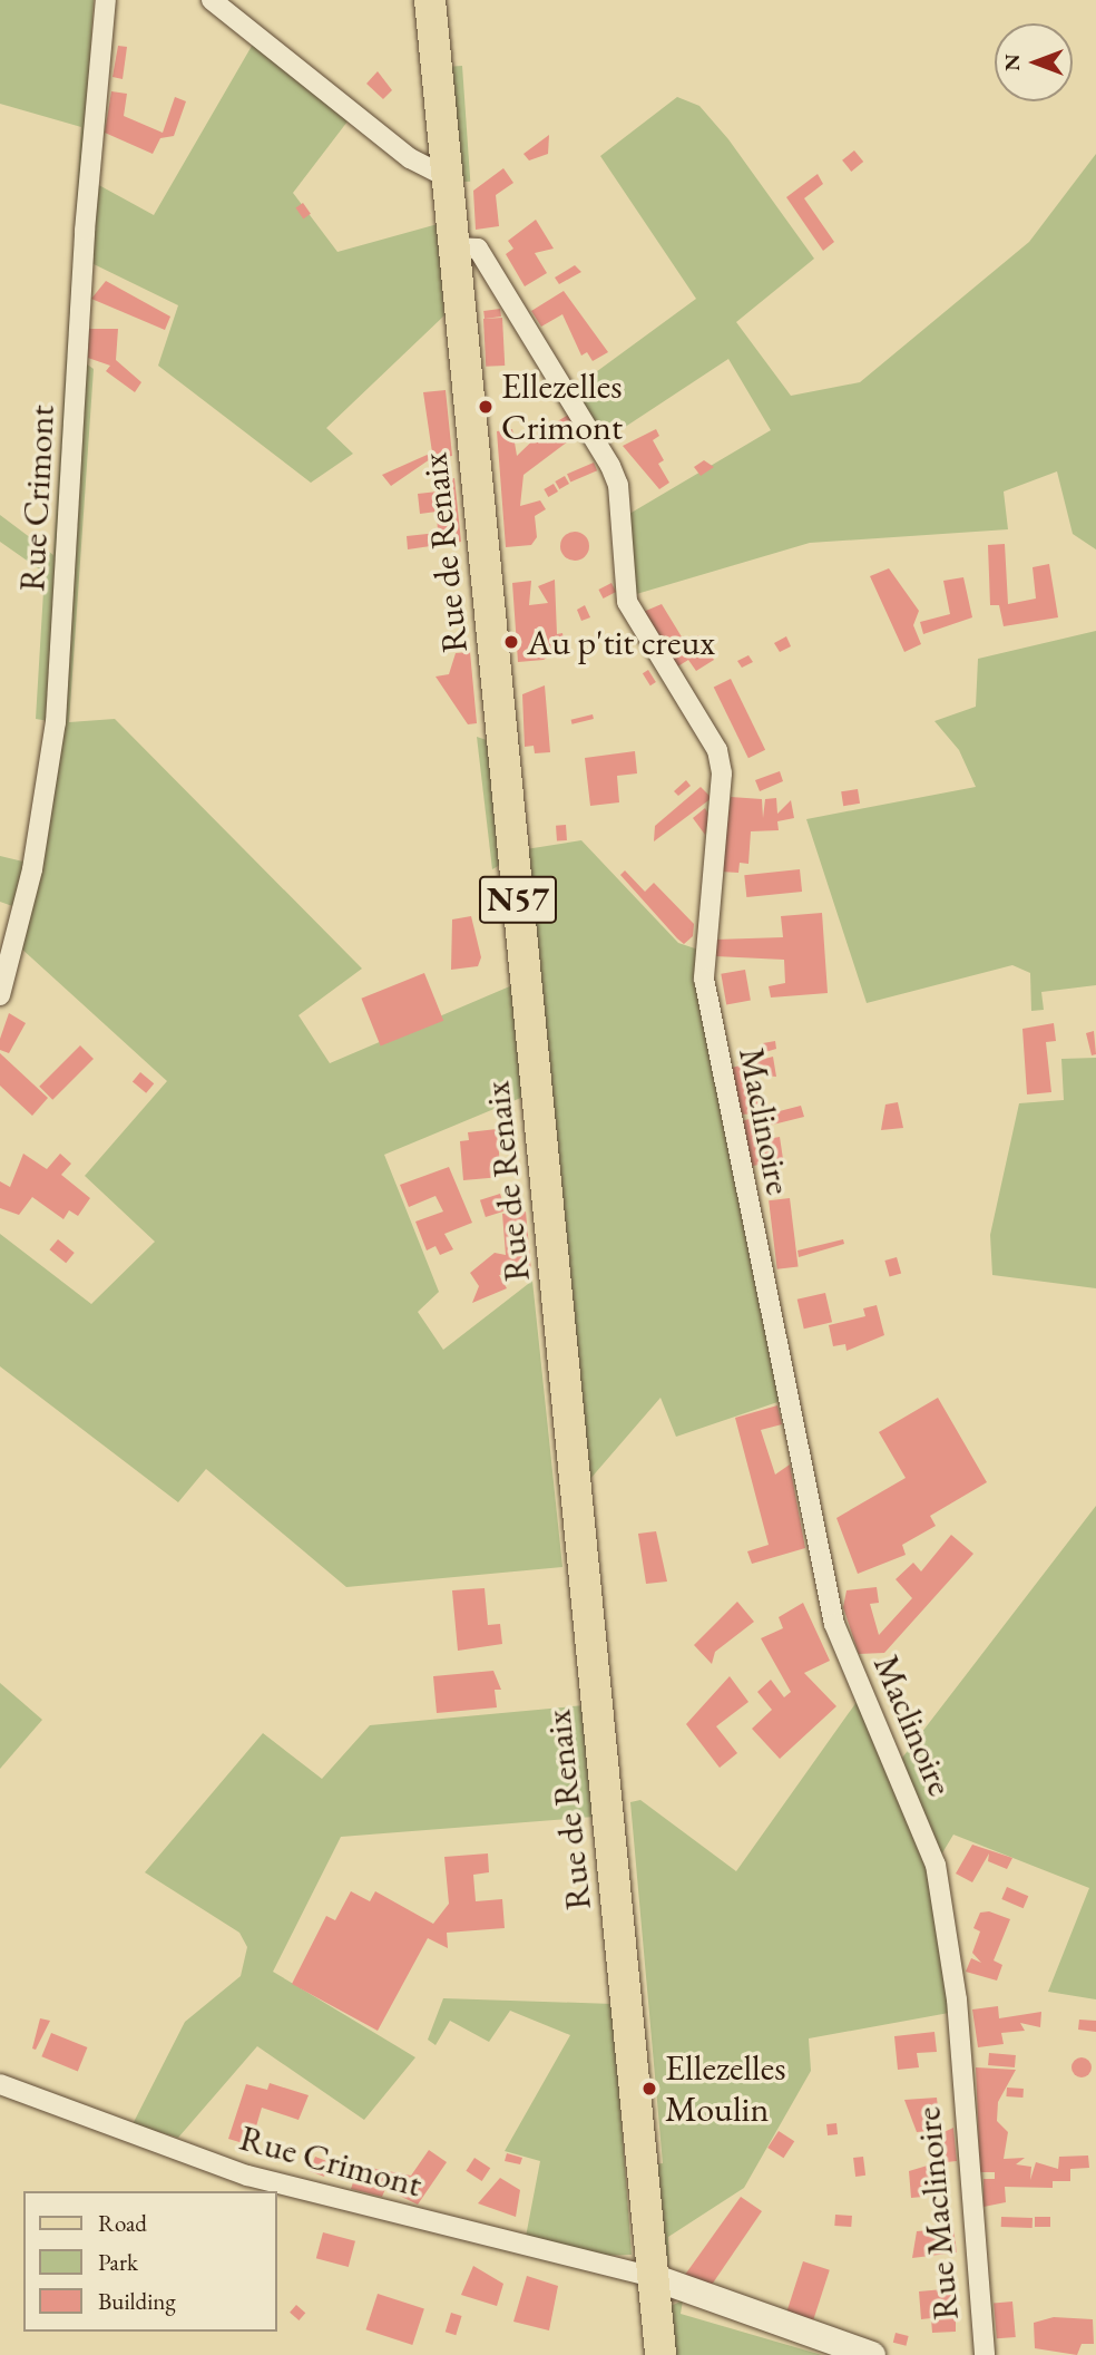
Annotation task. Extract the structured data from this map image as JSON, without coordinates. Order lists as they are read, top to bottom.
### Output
{
  "streets": {
    "main road": ["Rue de Renaix", "N57"],
    "street": ["Rue Crimont", "Maclinoire", "Rue Maclinoire"]
  },
  "crossings": [
    ["Rue Crimont", "Rue de Renaix"],
    ["Rue de Renaix", "Maclinoire"],
    ["Maclinoire", "Rue Maclinoire"]
  ],
  "places": ["Ellezelles Crimont", "Au p'tit creux", "Ellezelles Moulin"],
  "legend": ["Road", "Park", "Building"],
  "north": "left"
}
